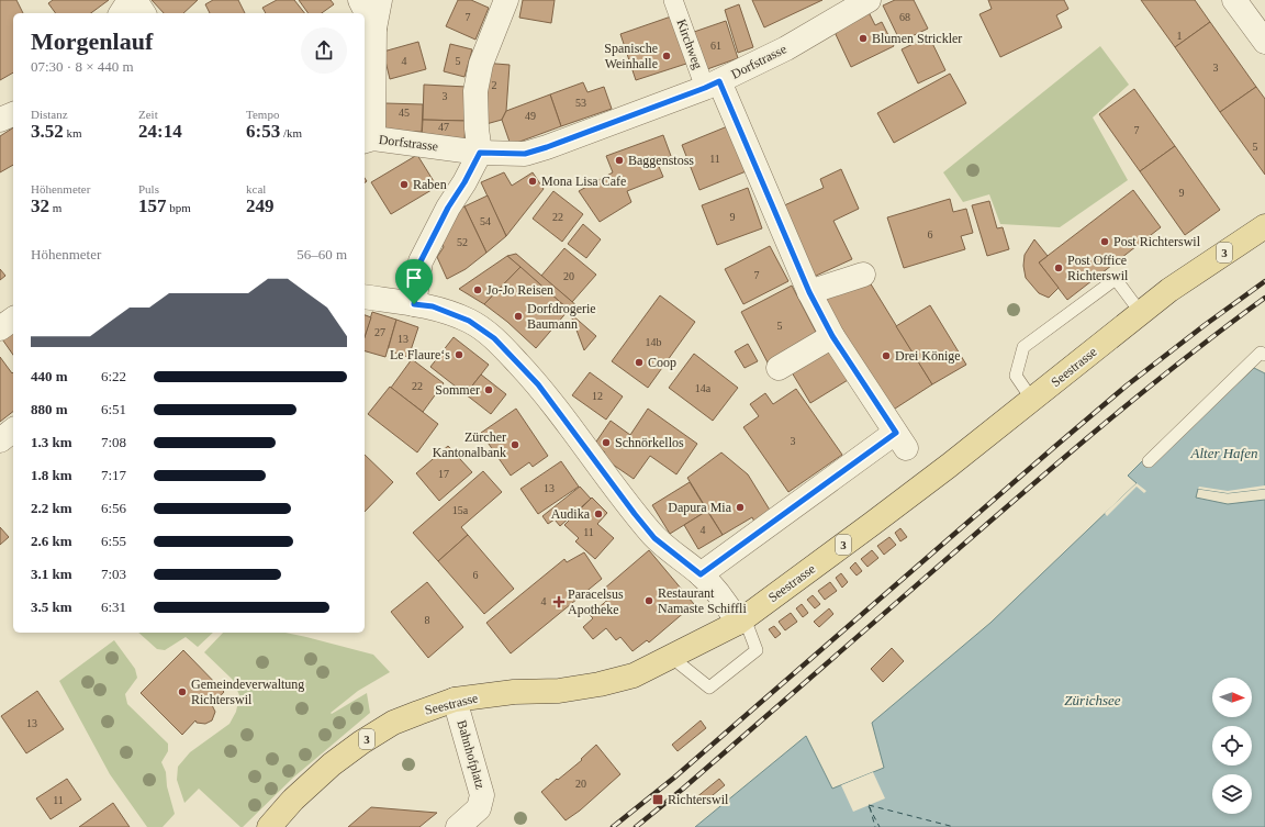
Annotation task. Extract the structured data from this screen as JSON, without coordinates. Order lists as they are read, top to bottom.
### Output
{
  "streets": {
    "main road": ["3", "Seestrasse"],
    "street": ["Kirchweg", "Dorfstrasse", "Bahnhofplatz"]
  },
  "crossings": [
    ["Kirchweg", "Dorfstrasse"],
    ["Seestrasse", "Bahnhofplatz"]
  ],
  "water": ["Alter Hafen", "Zürichsee"],
  "places": {
    "other": [
      "Blumen Strickler",
      "Spanische Weinhalle",
      "Baggenstoss",
      "Mona Lisa Cafe",
      "Raben",
      "Post Richterswil",
      "Post Office Richterswil",
      "Jo-Jo Reisen",
      "Dorfdrogerie Baumann",
      "Le Flaure‘s",
      "Drei Könige",
      "Coop",
      "Sommer",
      "Schnörkellos",
      "Zürcher Kantonalbank",
      "Dapura Mia",
      "Audika",
      "Restaurant Namaste Schiffli",
      "Gemeindeverwaltung Richterswil"
    ],
    "health": ["Paracelsus Apotheke"],
    "transit": ["Richterswil"]
  },
  "house_numbers": [
    "7",
    "68",
    "1",
    "61",
    "4",
    "5",
    "3",
    "2",
    "3",
    "53",
    "45",
    "49",
    "47",
    "7",
    "5",
    "11",
    "9",
    "22",
    "9",
    "54",
    "6",
    "52",
    "7",
    "20",
    "5",
    "27",
    "13",
    "14b",
    "22",
    "14a",
    "12",
    "3",
    "17",
    "13",
    "15a",
    "4",
    "11",
    "6",
    "4",
    "8",
    "13",
    "20",
    "11"
  ],
  "north": "right",
  "page": {
    "heading": ["Morgenlauf", "07:30 · 8 × 440 m"],
    "stats": [
      ["Distanz", "3.52 km"],
      ["Zeit", "24:14"],
      ["Tempo", "6:53 /km"],
      ["Höhenmeter", "32 m"],
      ["Puls", "157 bpm"],
      ["kcal", "249"]
    ],
    "chart": ["Höhenmeter", "56–60 m"],
    "list": [
      {
        "name": "440 m",
        "note": "6:22"
      },
      {
        "name": "880 m",
        "note": "6:51"
      },
      {
        "name": "1.3 km",
        "note": "7:08"
      },
      {
        "name": "1.8 km",
        "note": "7:17"
      },
      {
        "name": "2.2 km",
        "note": "6:56"
      },
      {
        "name": "2.6 km",
        "note": "6:55"
      },
      {
        "name": "3.1 km",
        "note": "7:03"
      },
      {
        "name": "3.5 km",
        "note": "6:31"
      }
    ]
  }
}
